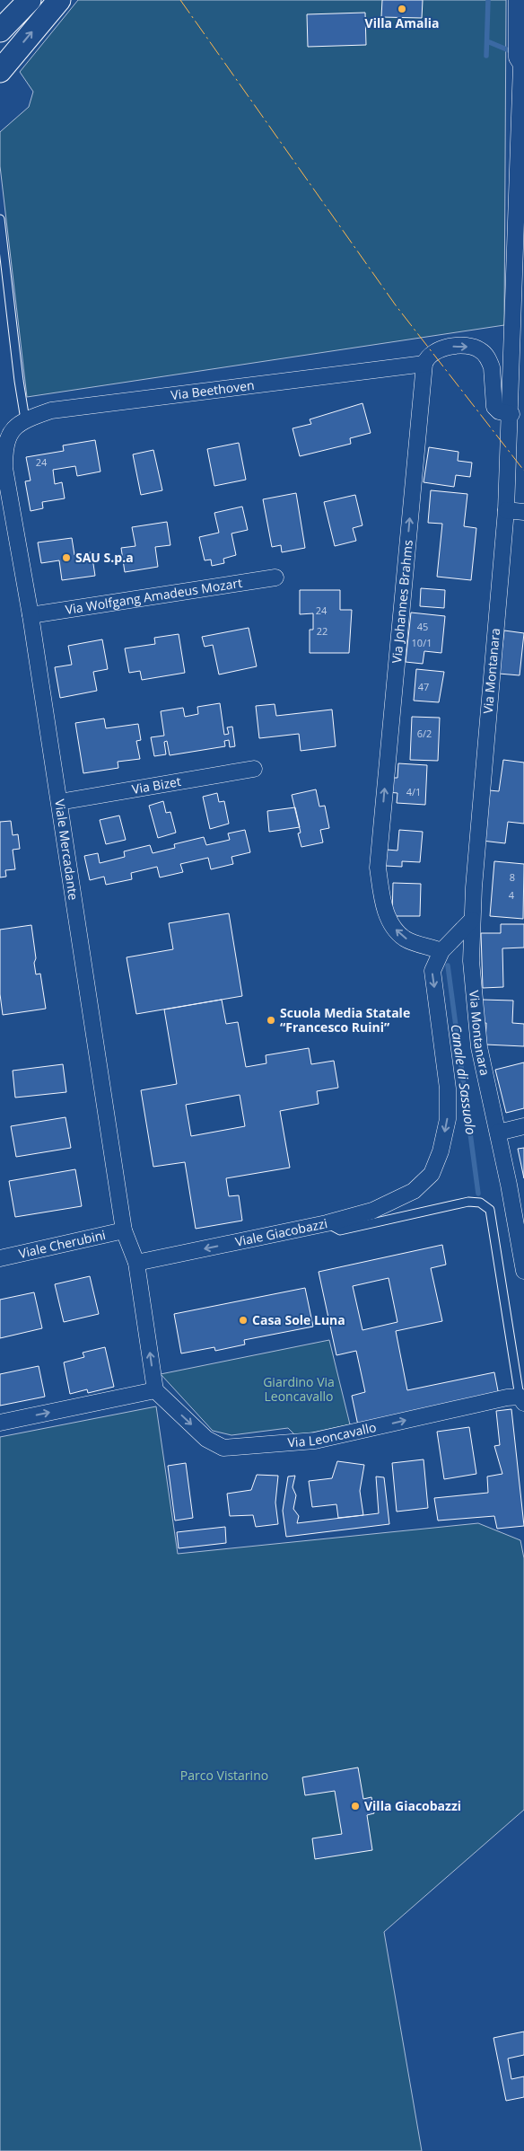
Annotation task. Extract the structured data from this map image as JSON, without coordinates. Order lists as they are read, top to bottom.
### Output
{
  "streets": {
    "street": [
      "Via Beethoven",
      "Via Wolfgang Amadeus Mozart",
      "Via Johannes Brahms",
      "Via Montanara",
      "Via Bizet",
      "Viale Mercadante",
      "Viale Giacobazzi",
      "Viale Cherubini",
      "Via Leoncavallo"
    ]
  },
  "crossings": [
    ["Via Beethoven", "Via Johannes Brahms"],
    ["Via Beethoven", "Viale Mercadante"],
    ["Via Wolfgang Amadeus Mozart", "Viale Mercadante"],
    ["Via Johannes Brahms", "Viale Giacobazzi"],
    ["Via Montanara", "Viale Giacobazzi"],
    ["Via Bizet", "Viale Mercadante"],
    ["Viale Mercadante", "Viale Giacobazzi"],
    ["Viale Mercadante", "Viale Cherubini"]
  ],
  "one_way": ["Via Johannes Brahms", "Viale Giacobazzi", "Via Leoncavallo"],
  "water": ["Canale di Sassuolo"],
  "parks": ["Giardino Via Leoncavallo", "Parco Vistarino"],
  "places": [
    "Villa Amalia",
    "SAU S.p.a",
    "Scuola Media Statale “Francesco Ruini”",
    "Casa Sole Luna",
    "Villa Giacobazzi"
  ],
  "house_numbers": [
    "24",
    "24",
    "45",
    "22",
    "10/1",
    "47",
    "6/2",
    "4/1",
    "8",
    "4"
  ]
}
